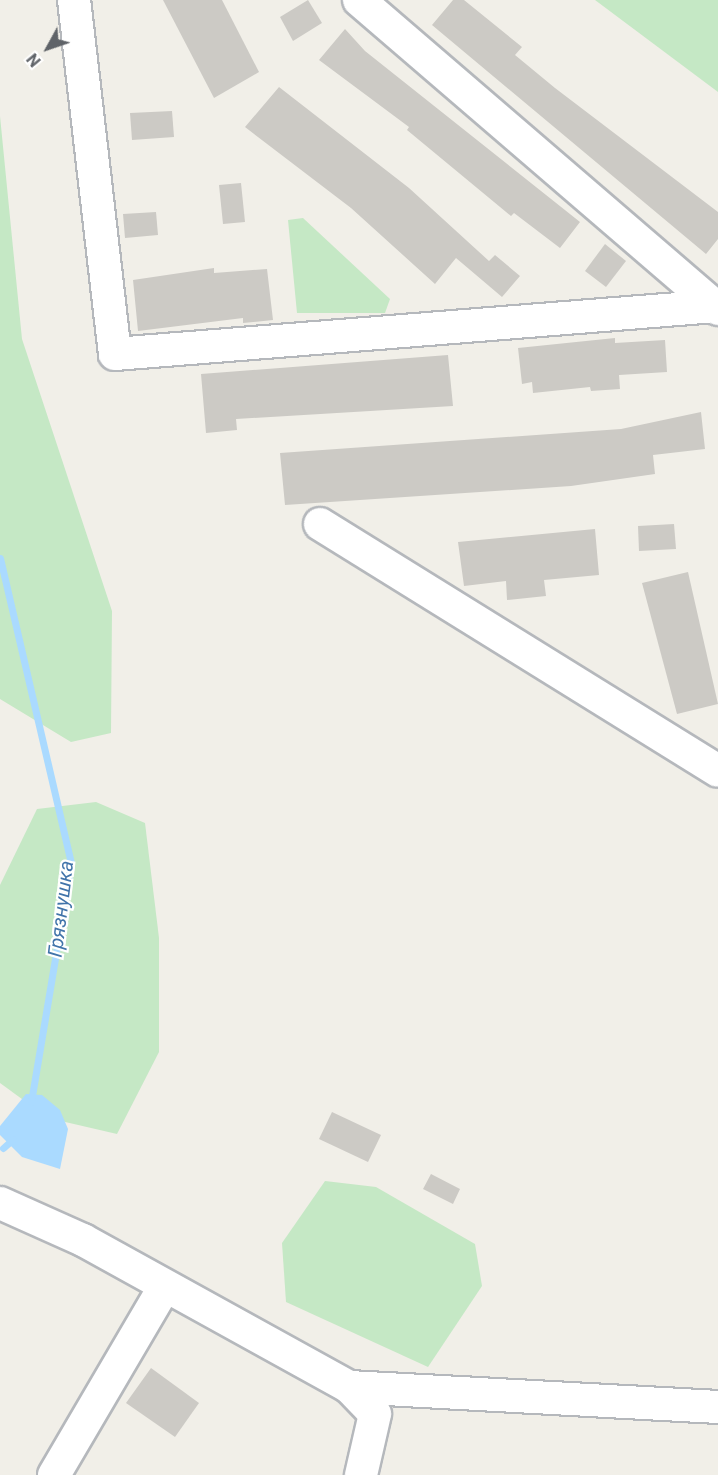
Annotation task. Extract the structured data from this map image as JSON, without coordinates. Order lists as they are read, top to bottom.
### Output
{
  "water": ["Грязнушка"],
  "north": "bottom left"
}
